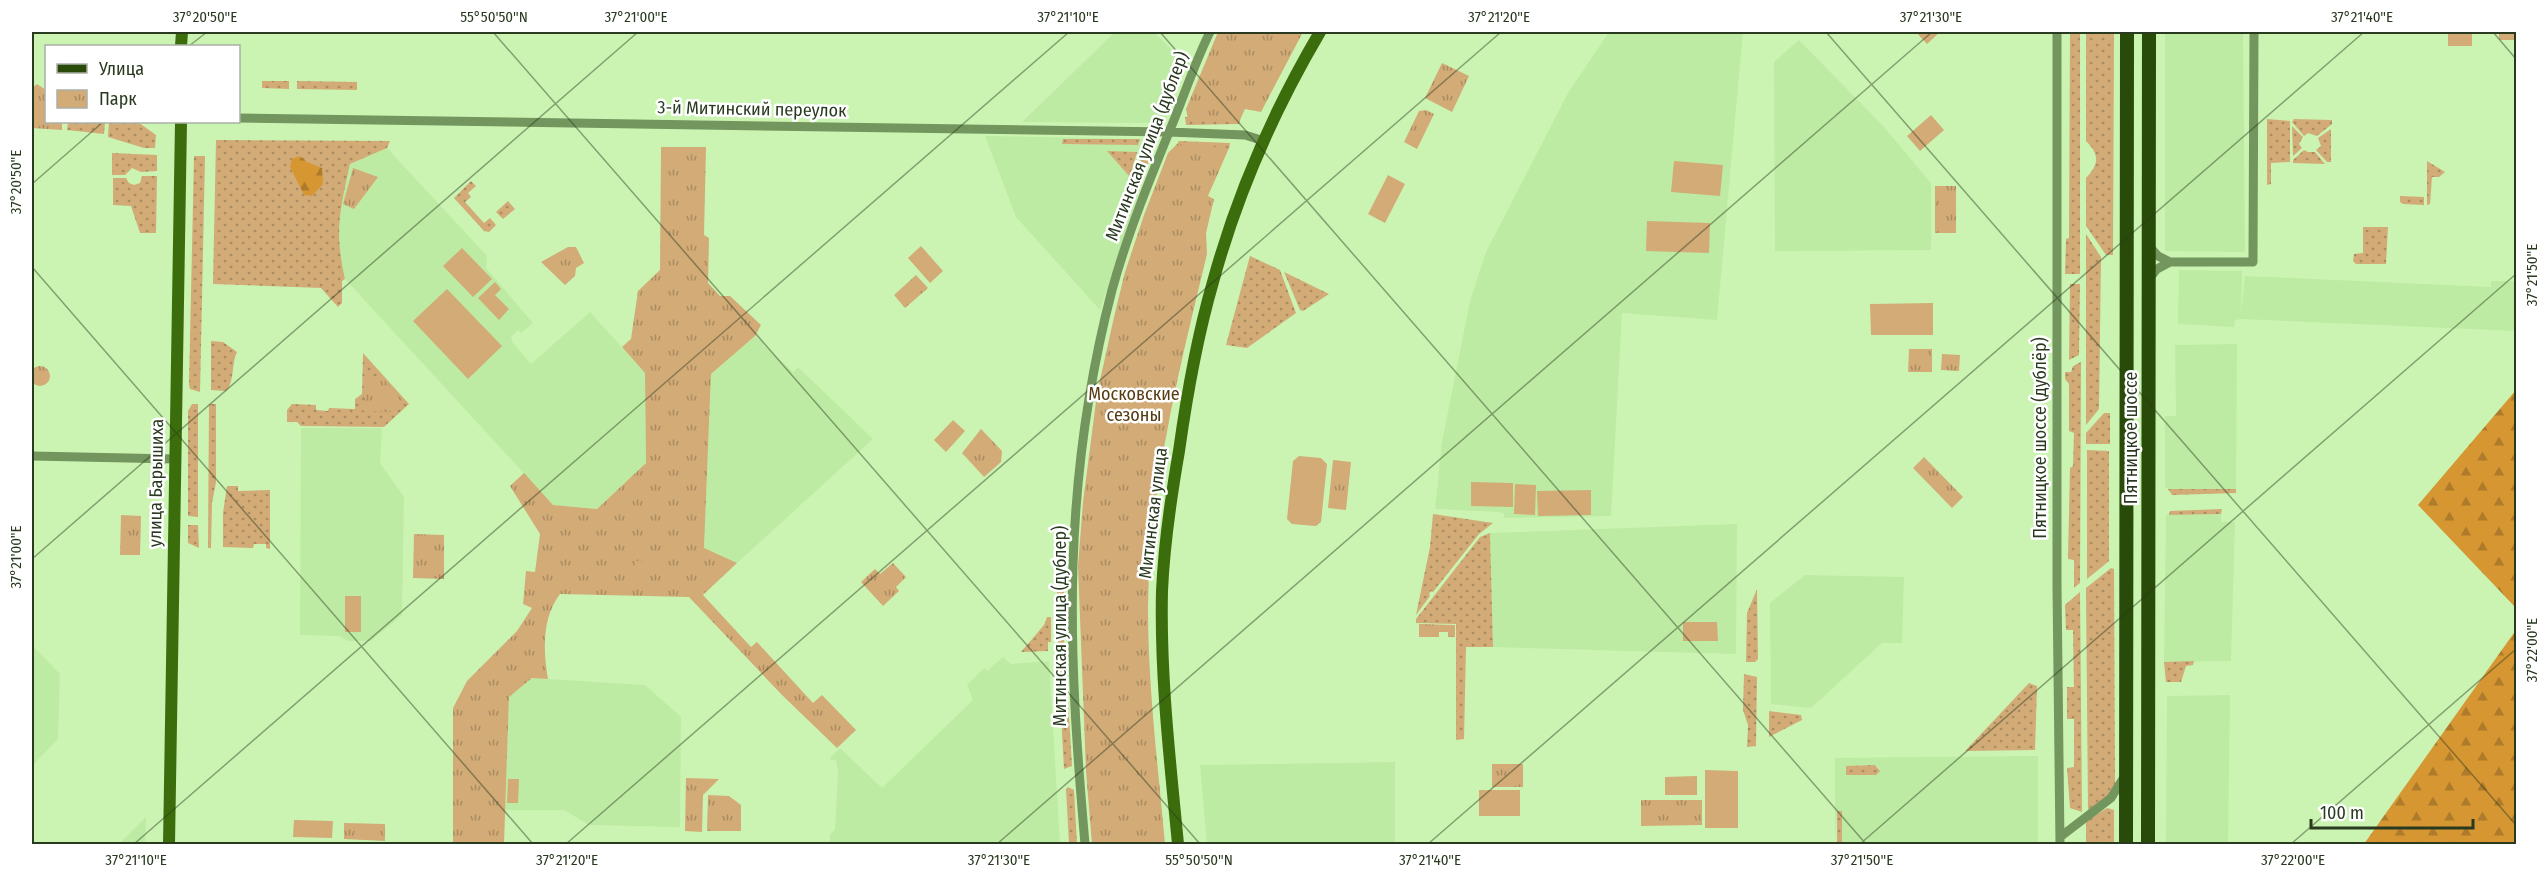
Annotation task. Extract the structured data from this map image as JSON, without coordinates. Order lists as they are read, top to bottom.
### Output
{
  "streets": {
    "main road": ["Пятницкое шоссе", "улица Барышиха", "Митинская улица"],
    "street": ["3-й Митинский переулок", "Митинская улица (дублер)", "Пятницкое шоссе (дублёр)"]
  },
  "crossings": [
    ["3-й Митинский переулок", "Митинская улица (дублер)"],
    ["3-й Митинский переулок", "Митинская улица"]
  ],
  "parks": ["Московские сезоны"],
  "legend": ["Улица", "Парк"],
  "scale_bar": "100 m",
  "coordinates": [
    "37°20'50\"E",
    "55°50'50\"N",
    "37°21'00\"E",
    "37°21'10\"E",
    "37°21'20\"E",
    "37°21'30\"E",
    "37°21'40\"E",
    "37°21'50\"E",
    "37°22'00\"E"
  ]
}
